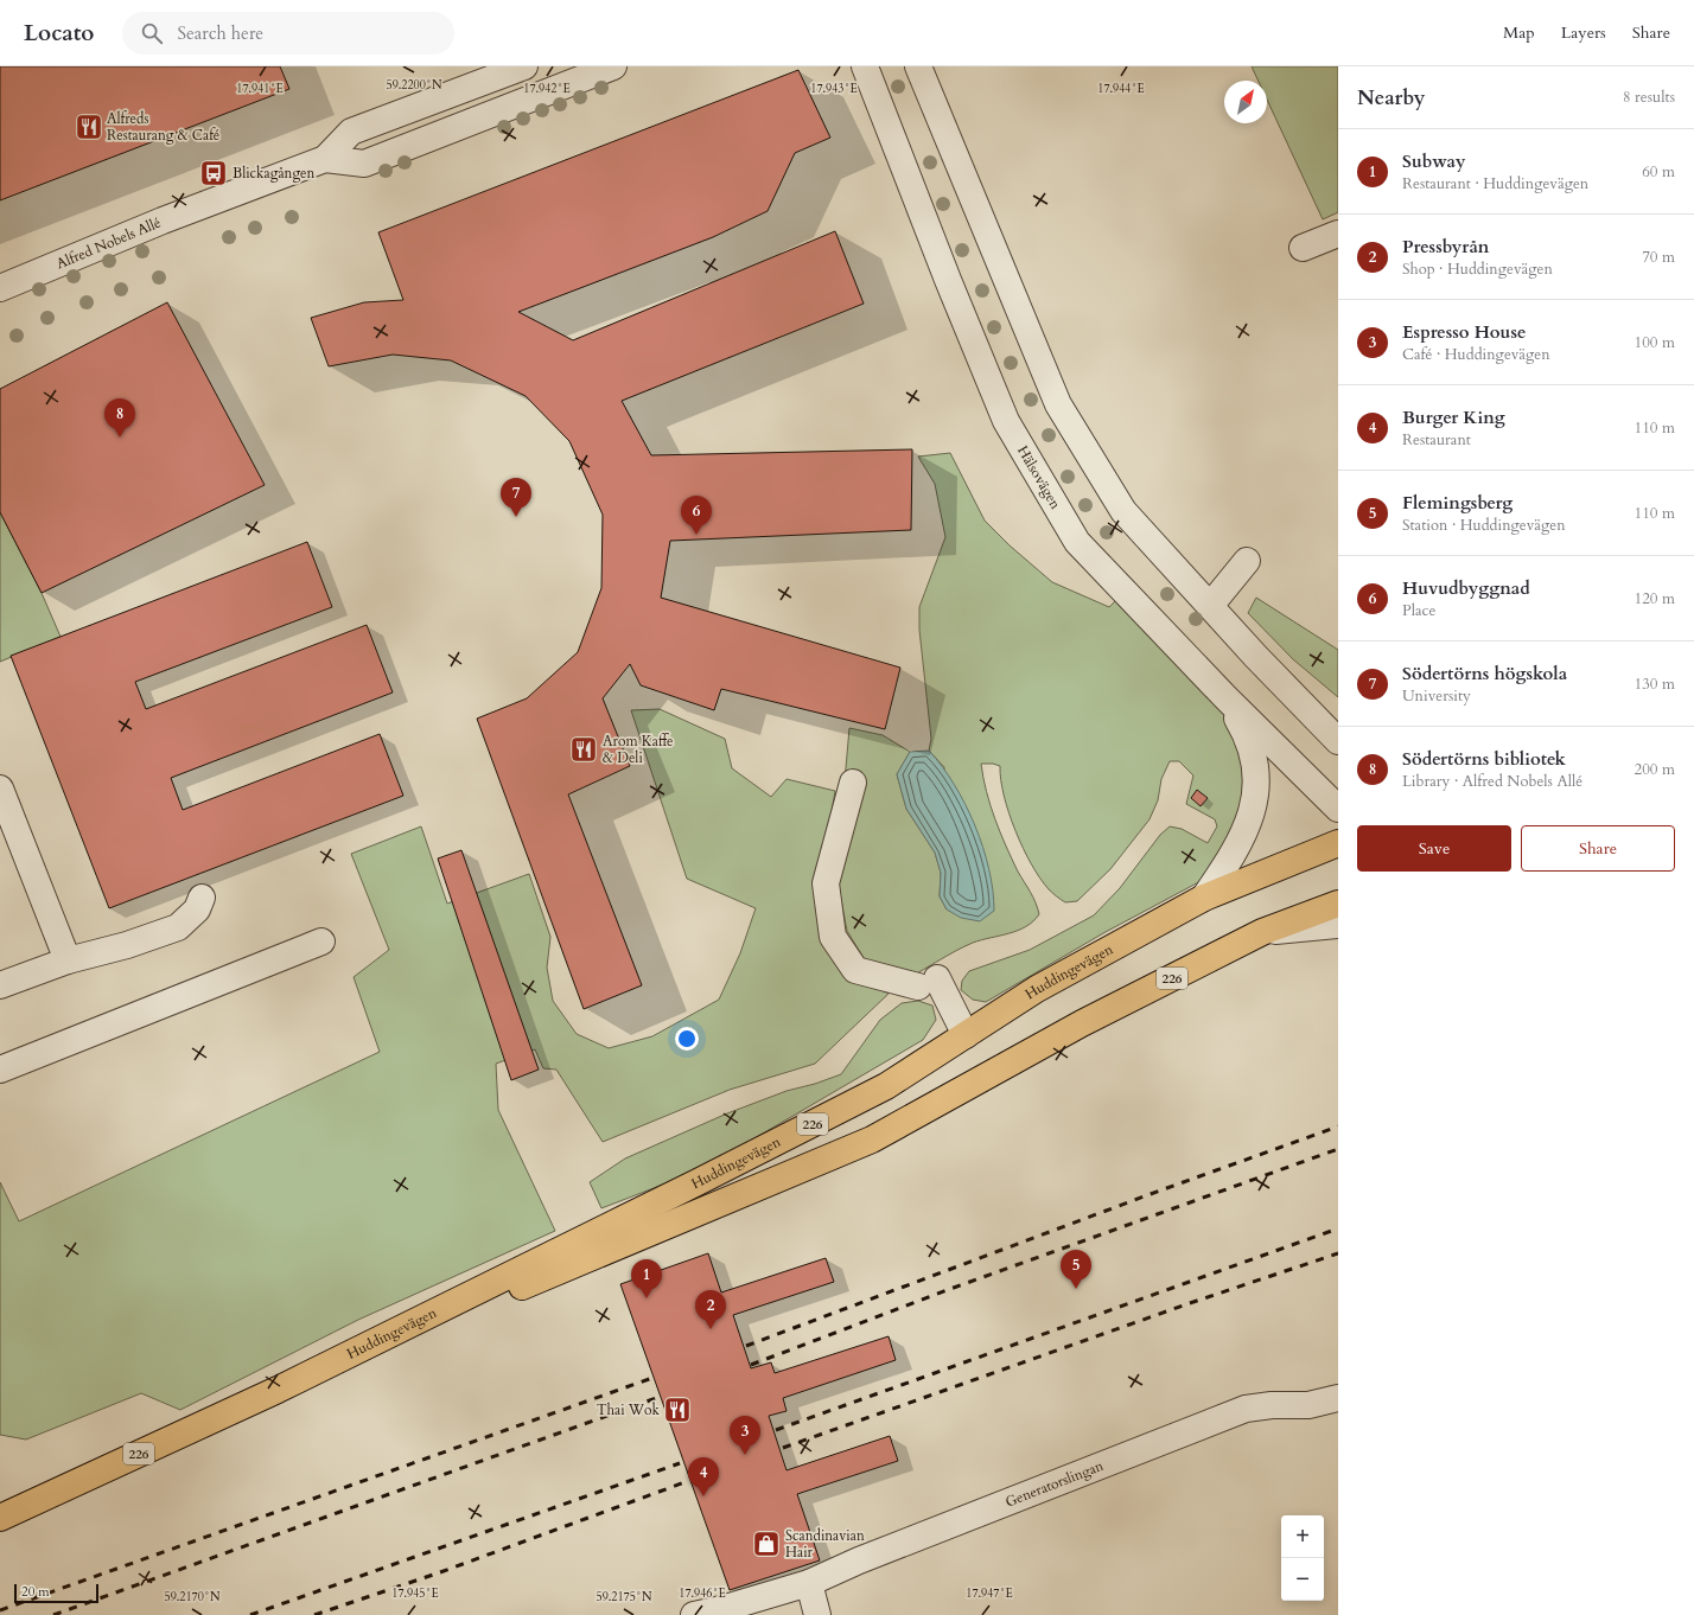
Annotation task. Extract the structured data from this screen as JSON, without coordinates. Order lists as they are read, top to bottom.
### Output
{
  "streets": {
    "main road": ["Huddingevägen", "226"],
    "street": ["Alfred Nobels Allé", "Hälsovägen", "Generatorslingan"]
  },
  "places": {
    "restaurant": ["Alfreds Restaurang & Café", "Arom Kaffe & Deli", "Thai Wok"],
    "bus stop": ["Blickagången"],
    "shop": ["Scandinavian Hair"]
  },
  "scale_bar": "20 m",
  "north": "top right",
  "page": {
    "header": "Locato",
    "search": "Search here",
    "nav": ["Map", "Layers", "Share"],
    "heading": ["Nearby", "8 results"],
    "list": [
      {
        "mark": "1",
        "name": "Subway",
        "note": "Restaurant · Huddingevägen",
        "value": "60 m"
      },
      {
        "mark": "2",
        "name": "Pressbyrån",
        "note": "Shop · Huddingevägen",
        "value": "70 m"
      },
      {
        "mark": "3",
        "name": "Espresso House",
        "note": "Café · Huddingevägen",
        "value": "100 m"
      },
      {
        "mark": "4",
        "name": "Burger King",
        "note": "Restaurant",
        "value": "110 m"
      },
      {
        "mark": "5",
        "name": "Flemingsberg",
        "note": "Station · Huddingevägen",
        "value": "110 m"
      },
      {
        "mark": "6",
        "name": "Huvudbyggnad",
        "note": "Place",
        "value": "120 m"
      },
      {
        "mark": "7",
        "name": "Södertörns högskola",
        "note": "University",
        "value": "130 m"
      },
      {
        "mark": "8",
        "name": "Södertörns bibliotek",
        "note": "Library · Alfred Nobels Allé",
        "value": "200 m"
      }
    ],
    "pins": [
      "8",
      "7",
      "6",
      "5",
      "1",
      "2",
      "3",
      "4"
    ],
    "buttons": ["Save", "Share"],
    "map_buttons": ["+", "−"],
    "scale": "20 m"
  },
  "coordinates": [
    "59.2200°N",
    "17.944°E",
    "17.941°E",
    "17.942°E",
    "17.943°E",
    "17.945°E",
    "17.946°E",
    "17.947°E",
    "59.2170°N",
    "59.2175°N"
  ]
}
